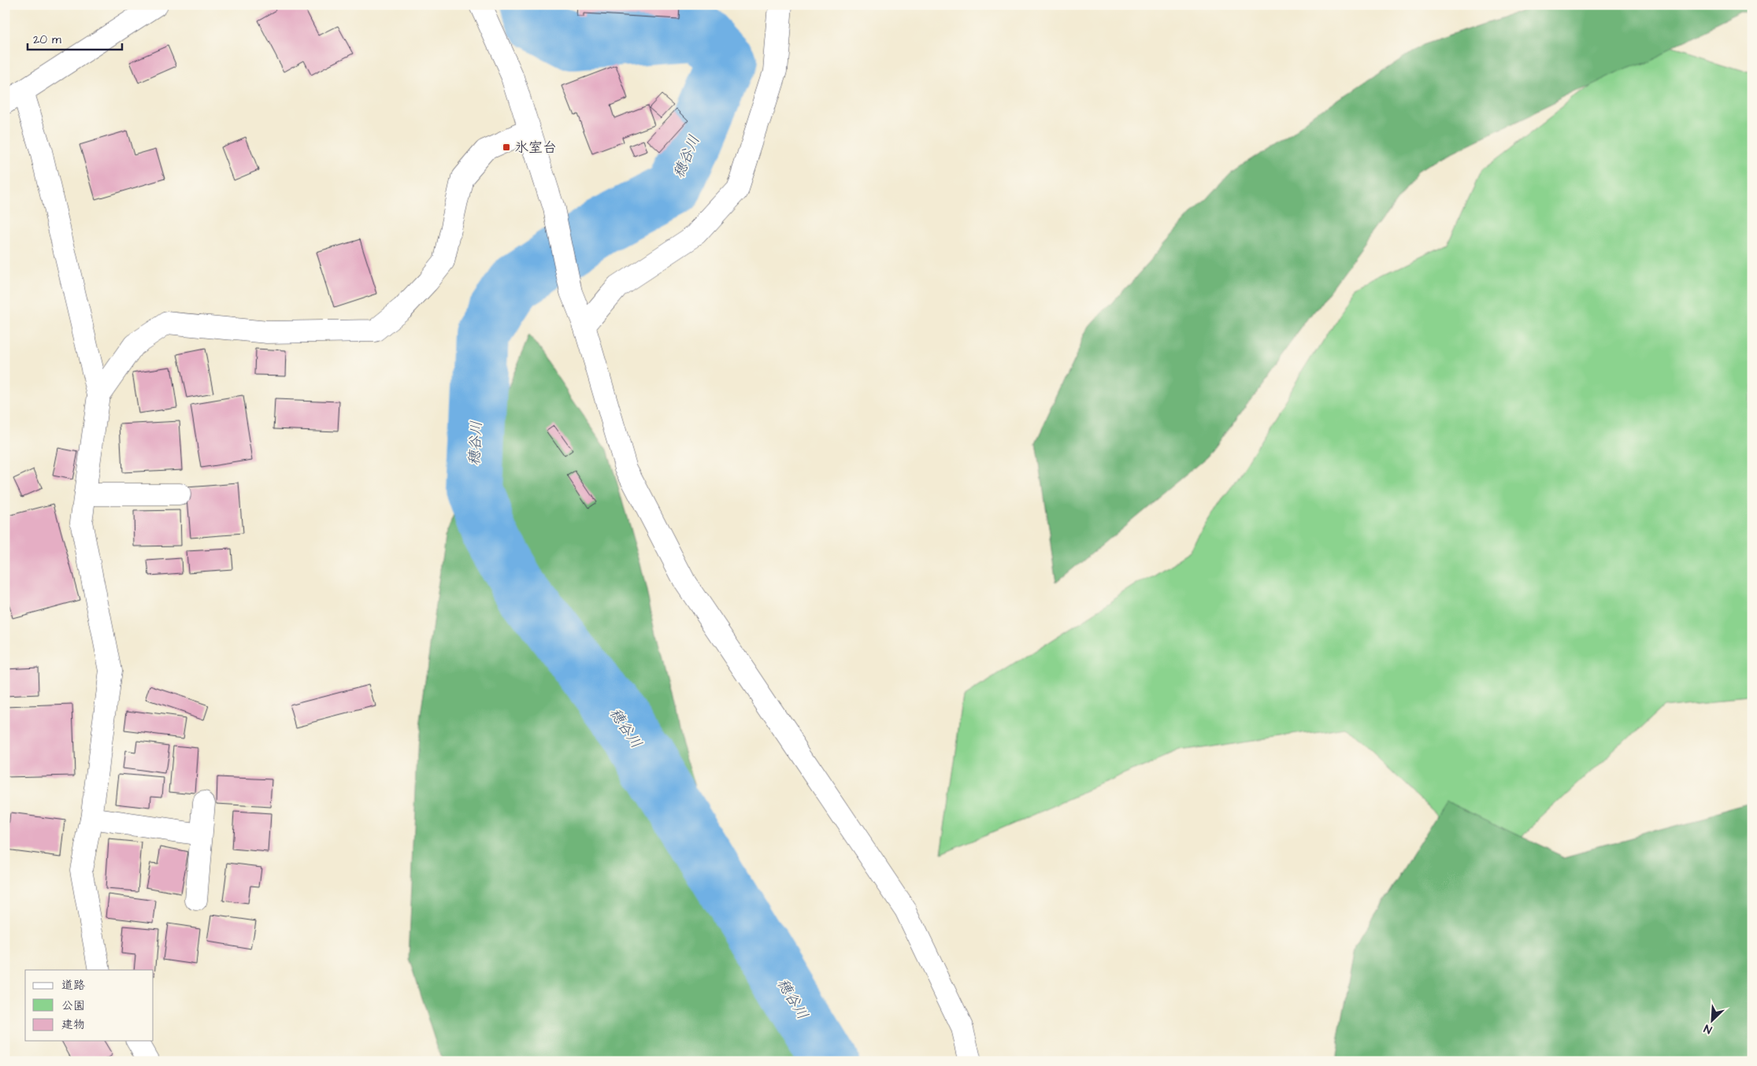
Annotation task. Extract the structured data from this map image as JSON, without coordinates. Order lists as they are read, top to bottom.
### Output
{
  "water": ["穂谷川"],
  "places": {
    "transit": ["氷室台"]
  },
  "legend": ["道路", "公園", "建物"],
  "scale_bar": "20 m",
  "north": "bottom left"
}
